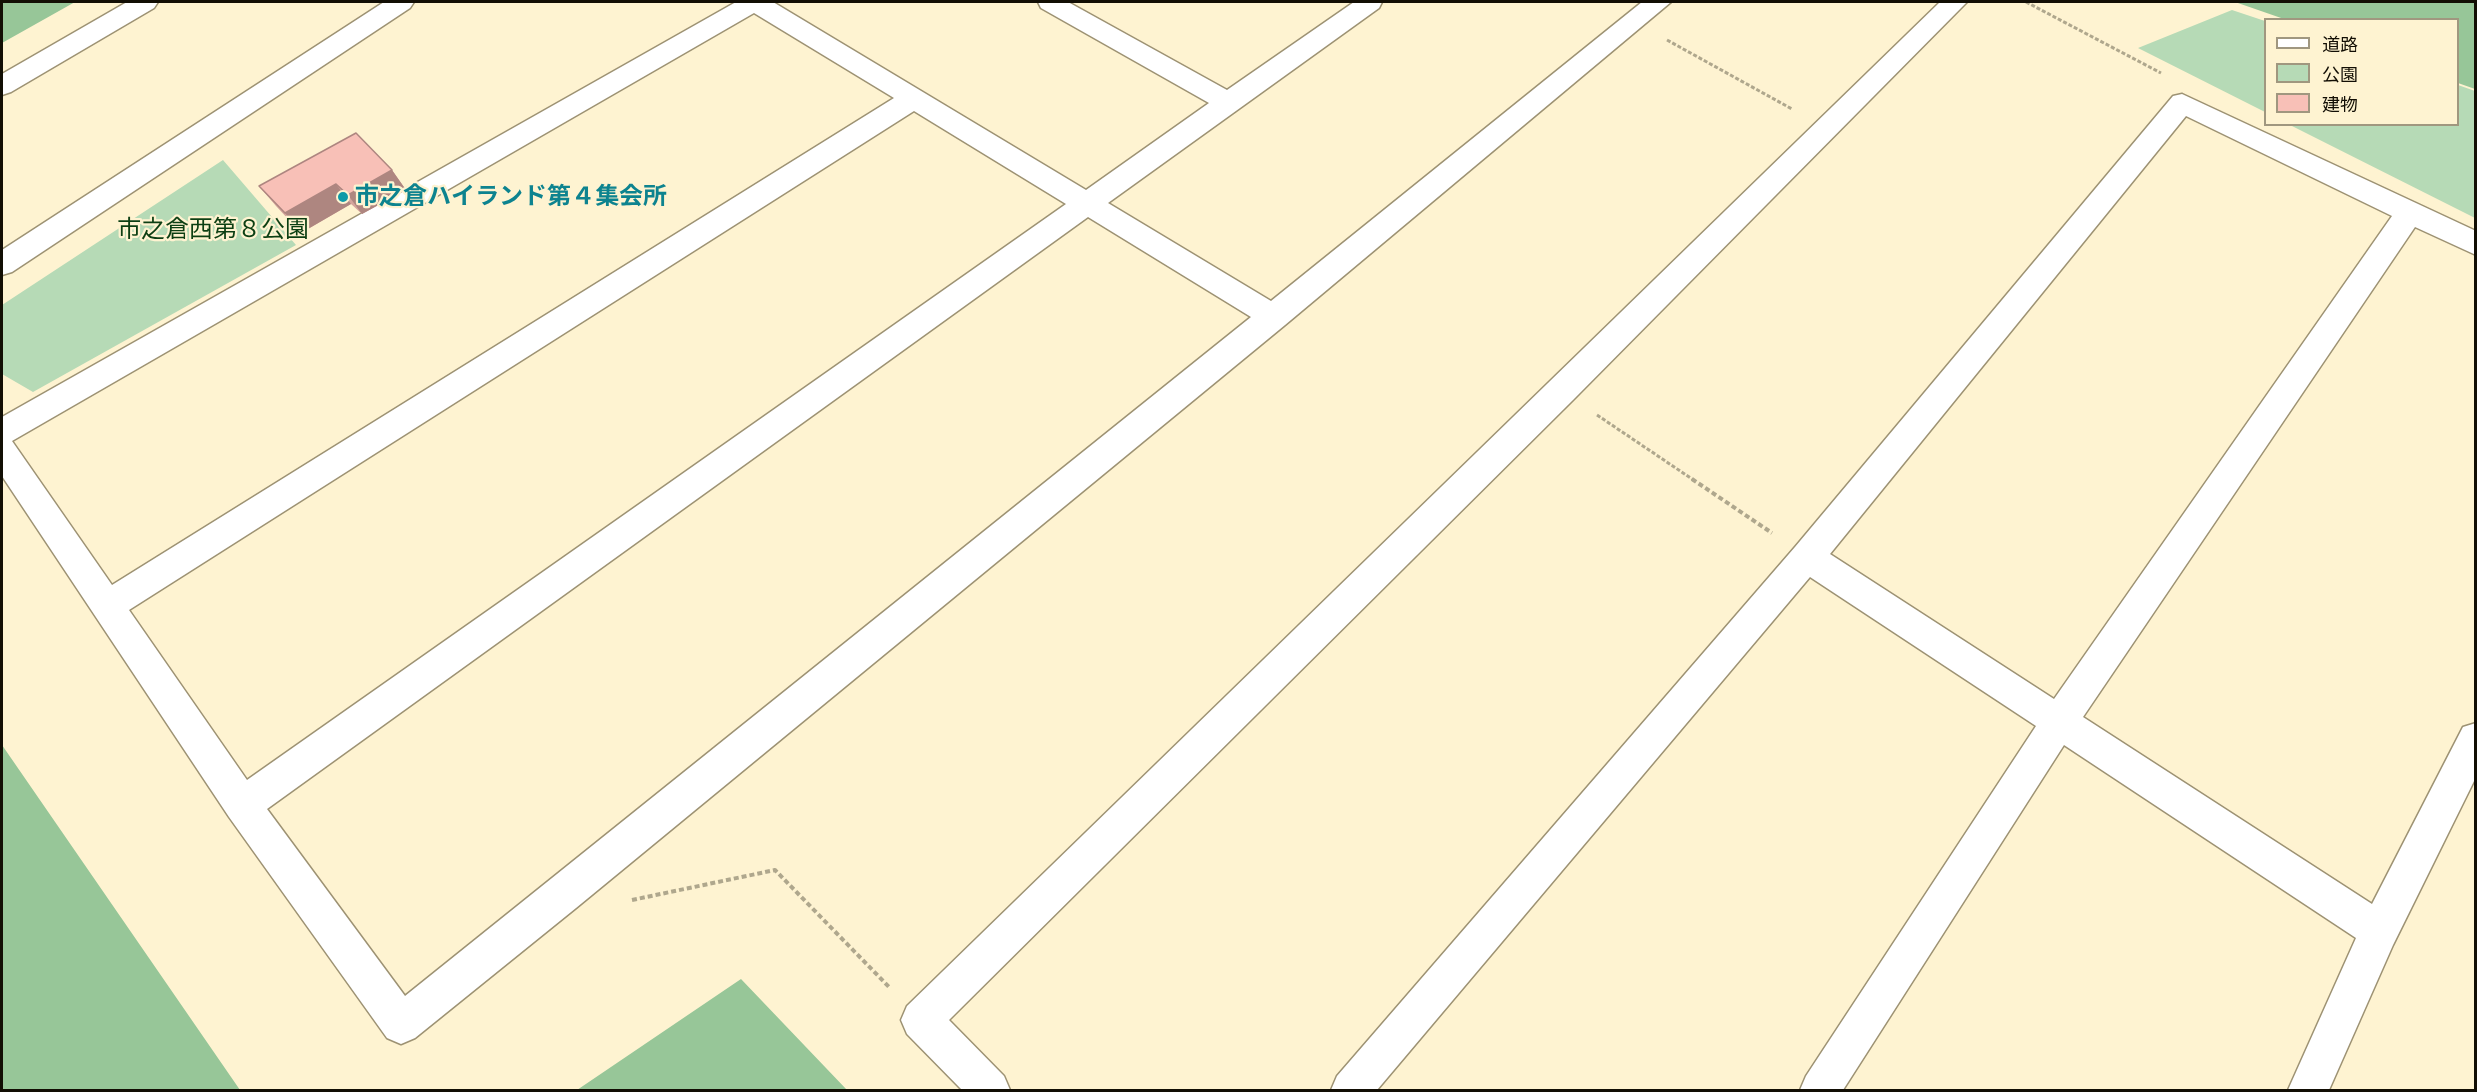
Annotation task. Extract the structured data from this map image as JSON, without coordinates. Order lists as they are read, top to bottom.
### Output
{
  "parks": ["市之倉西第８公園"],
  "places": ["市之倉ハイランド第４集会所"],
  "legend": ["道路", "公園", "建物"]
}
